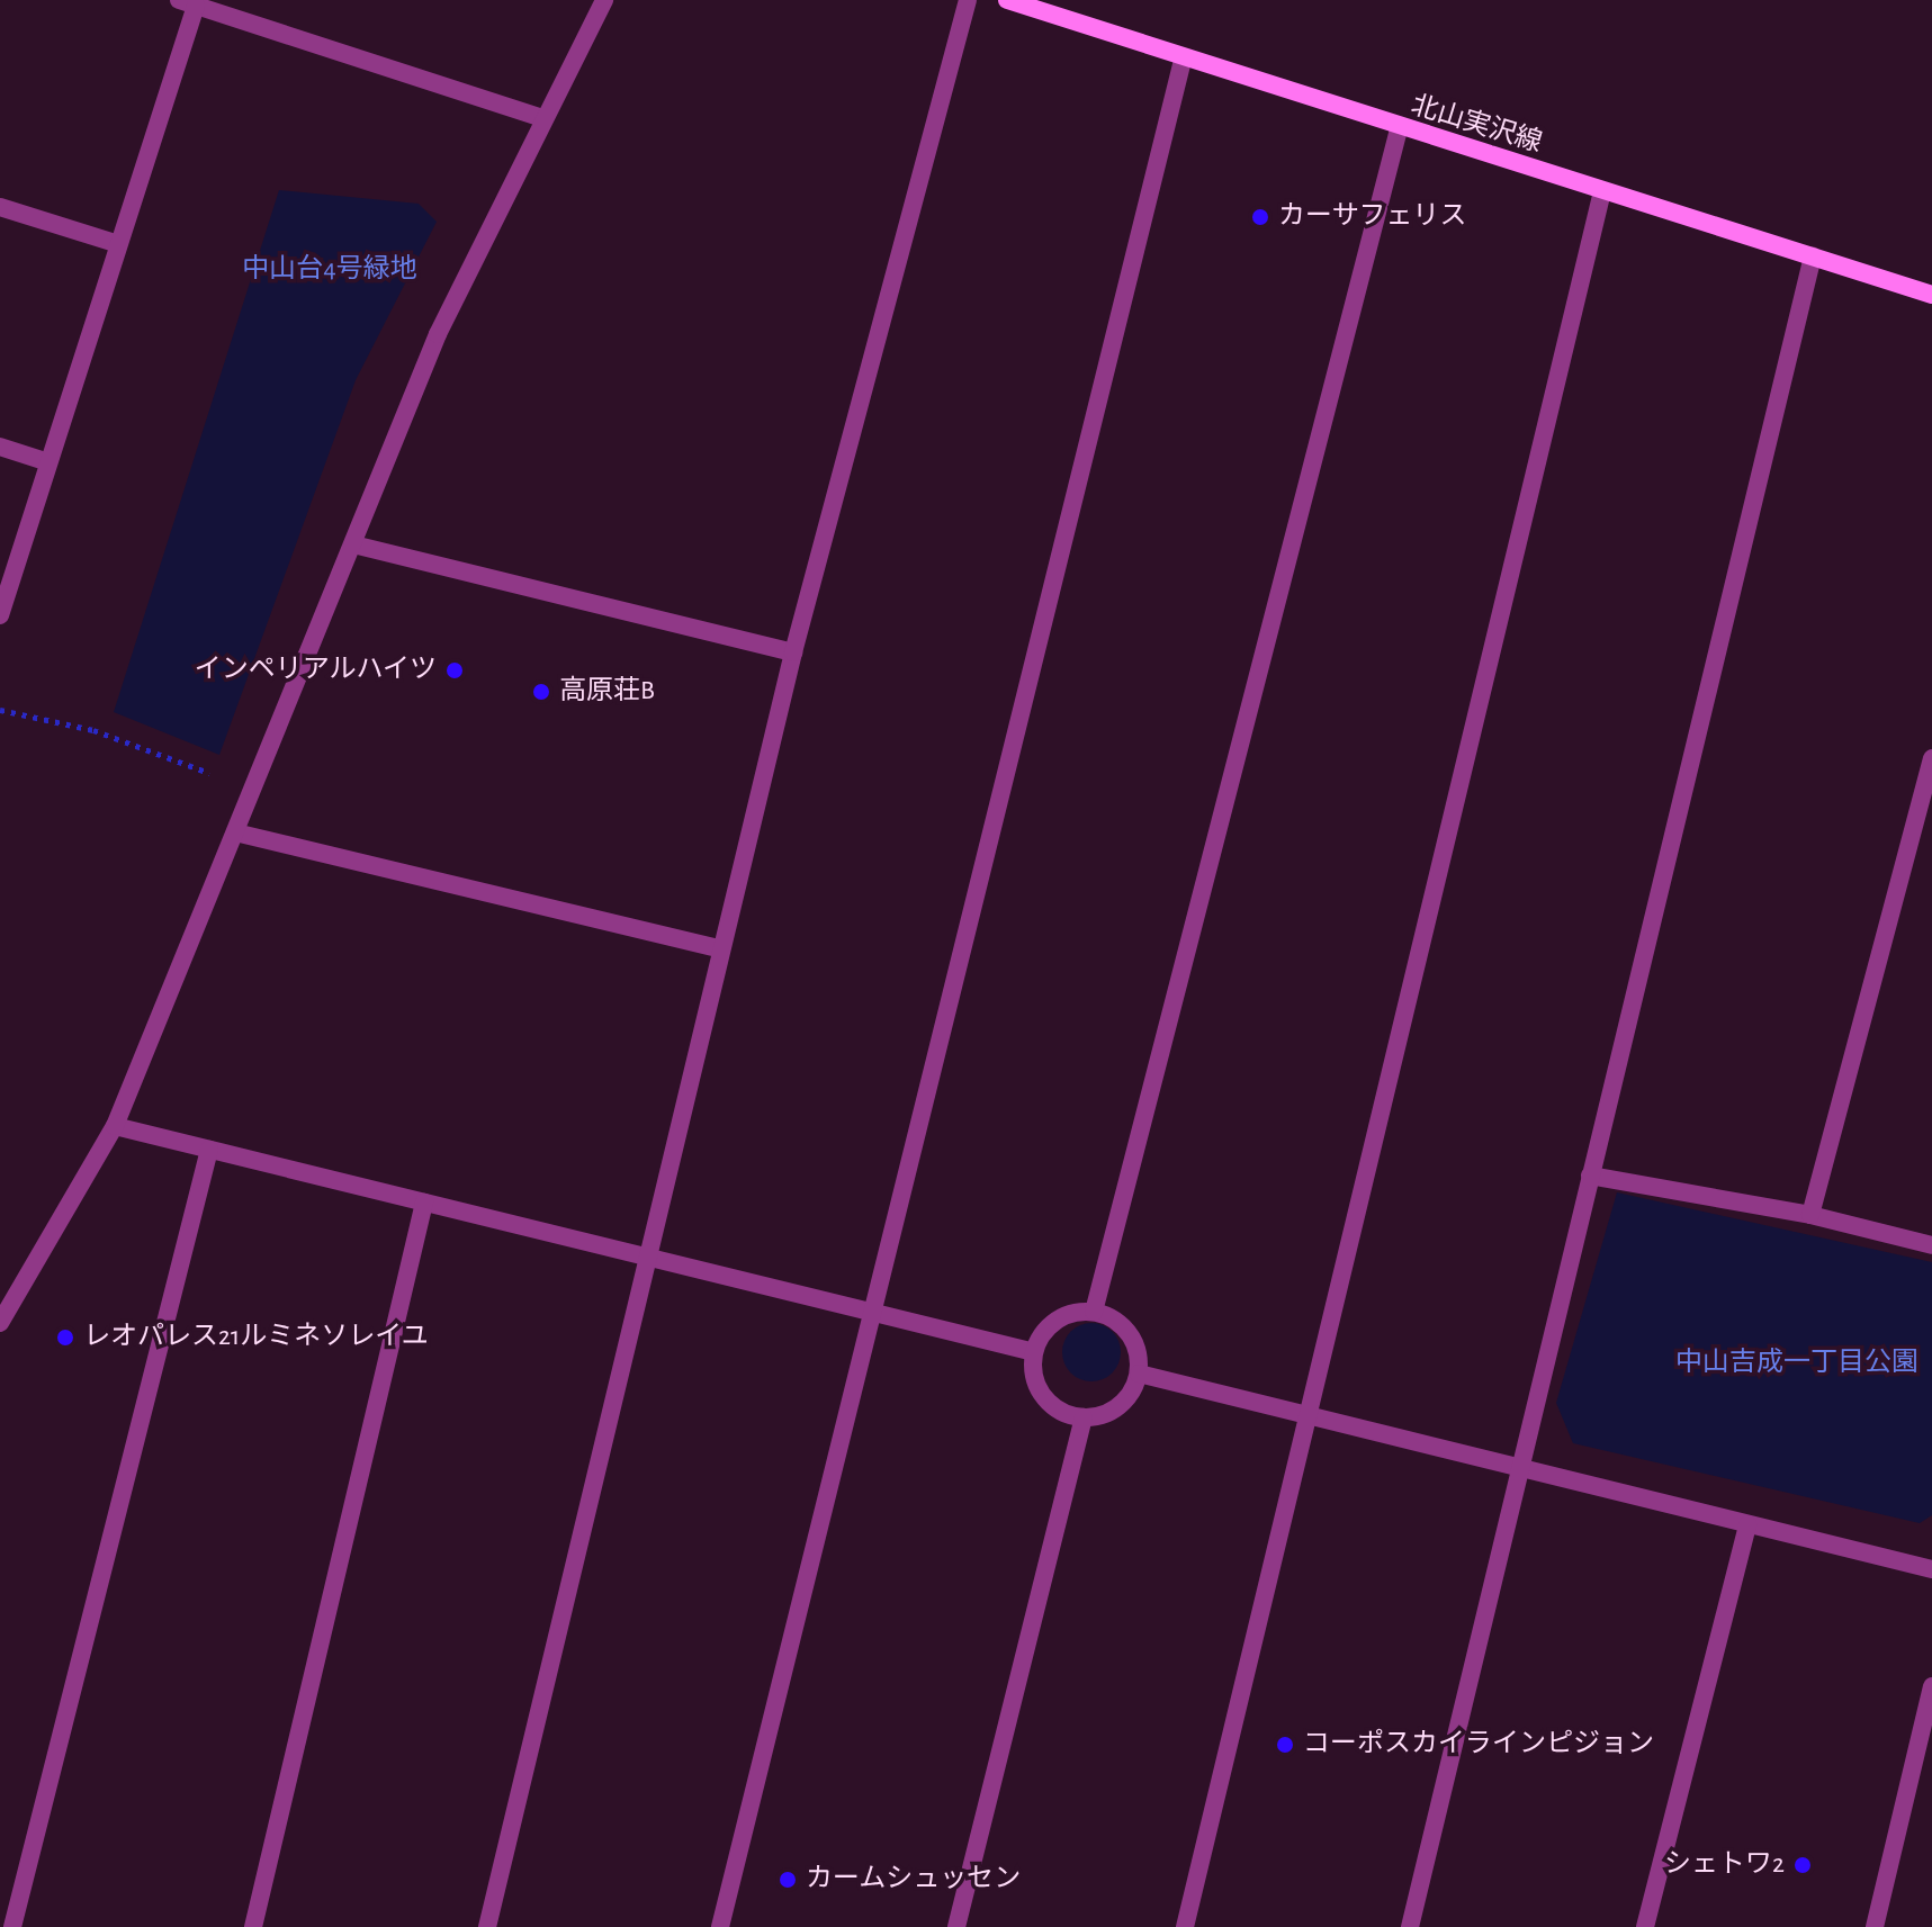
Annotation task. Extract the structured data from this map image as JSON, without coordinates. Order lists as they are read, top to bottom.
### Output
{
  "streets": {
    "street": ["北山実沢線"]
  },
  "parks": ["中山台4号緑地", "中山吉成一丁目公園"],
  "places": [
    "カーサフェリス",
    "インペリアルハイツ",
    "高原荘B",
    "レオパレス21ルミネソレイユ",
    "コーポスカイラインピジョン",
    "シェトワ2",
    "カームシュッセン"
  ]
}
